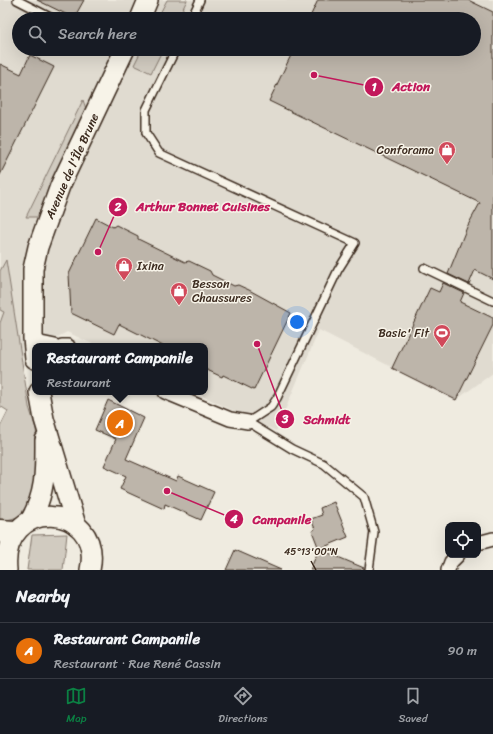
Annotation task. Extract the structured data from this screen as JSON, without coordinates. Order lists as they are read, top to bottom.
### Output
{
  "streets": {
    "street": ["Avenue de l'Île Brune"]
  },
  "places": {
    "other": [
      "Action",
      "Arthur Bonnet Cuisines",
      "Schmidt",
      "Campanile"
    ],
    "shop": ["Conforama", "Ixina", "Besson Chaussures"],
    "sports": ["Basic' Fit"]
  },
  "page": {
    "search": "Search here",
    "popup": ["Restaurant Campanile", "Restaurant"],
    "pins": "A",
    "heading": "Nearby",
    "list": [
      {
        "mark": "A",
        "name": "Restaurant Campanile",
        "note": "Restaurant · Rue René Cassin",
        "value": "90 m"
      }
    ],
    "nav": ["Map", "Directions", "Saved"]
  },
  "coordinates": ["45°13'00\"N"]
}
